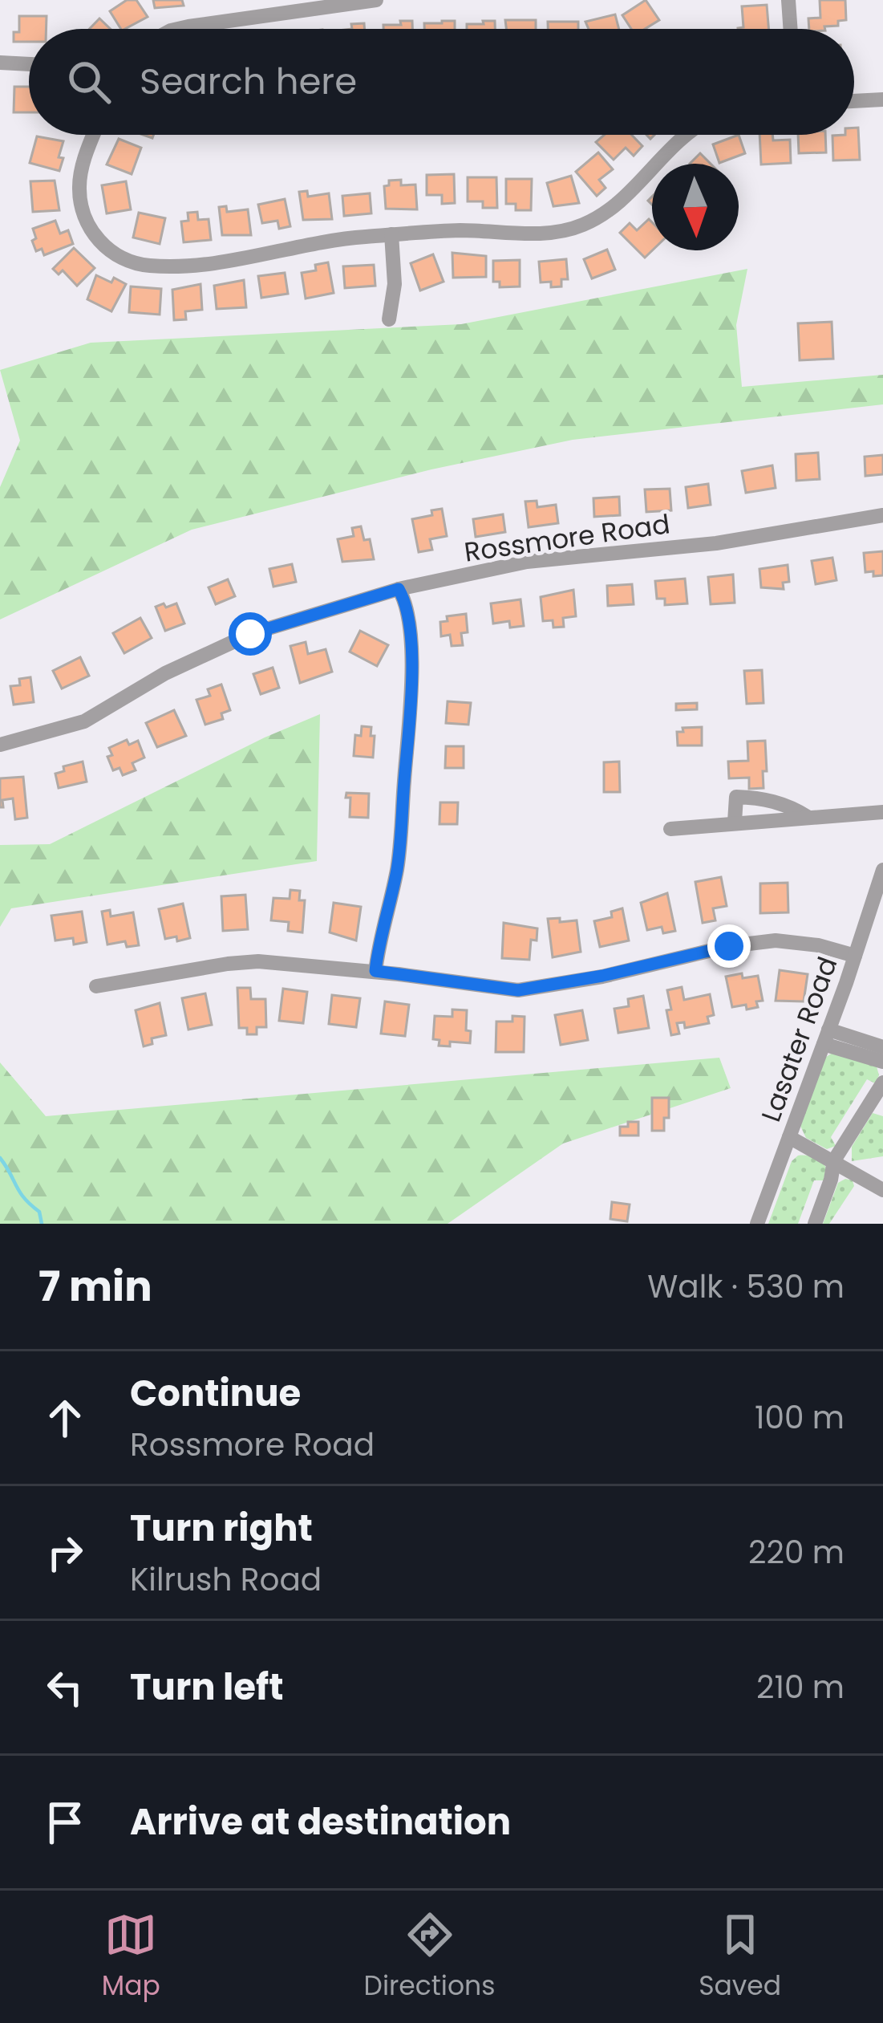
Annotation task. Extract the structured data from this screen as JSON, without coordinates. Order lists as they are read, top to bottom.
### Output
{
  "streets": {
    "street": ["Rossmore Road", "Lasater Road"]
  },
  "north": "bottom",
  "page": {
    "search": "Search here",
    "heading": ["7 min", "Walk · 530 m"],
    "list": [
      ["Continue", "Rossmore Road", "100 m"],
      ["Turn right", "Kilrush Road", "220 m"],
      ["Turn left", "210 m"],
      "Arrive at destination"
    ],
    "nav": ["Map", "Directions", "Saved"]
  }
}
